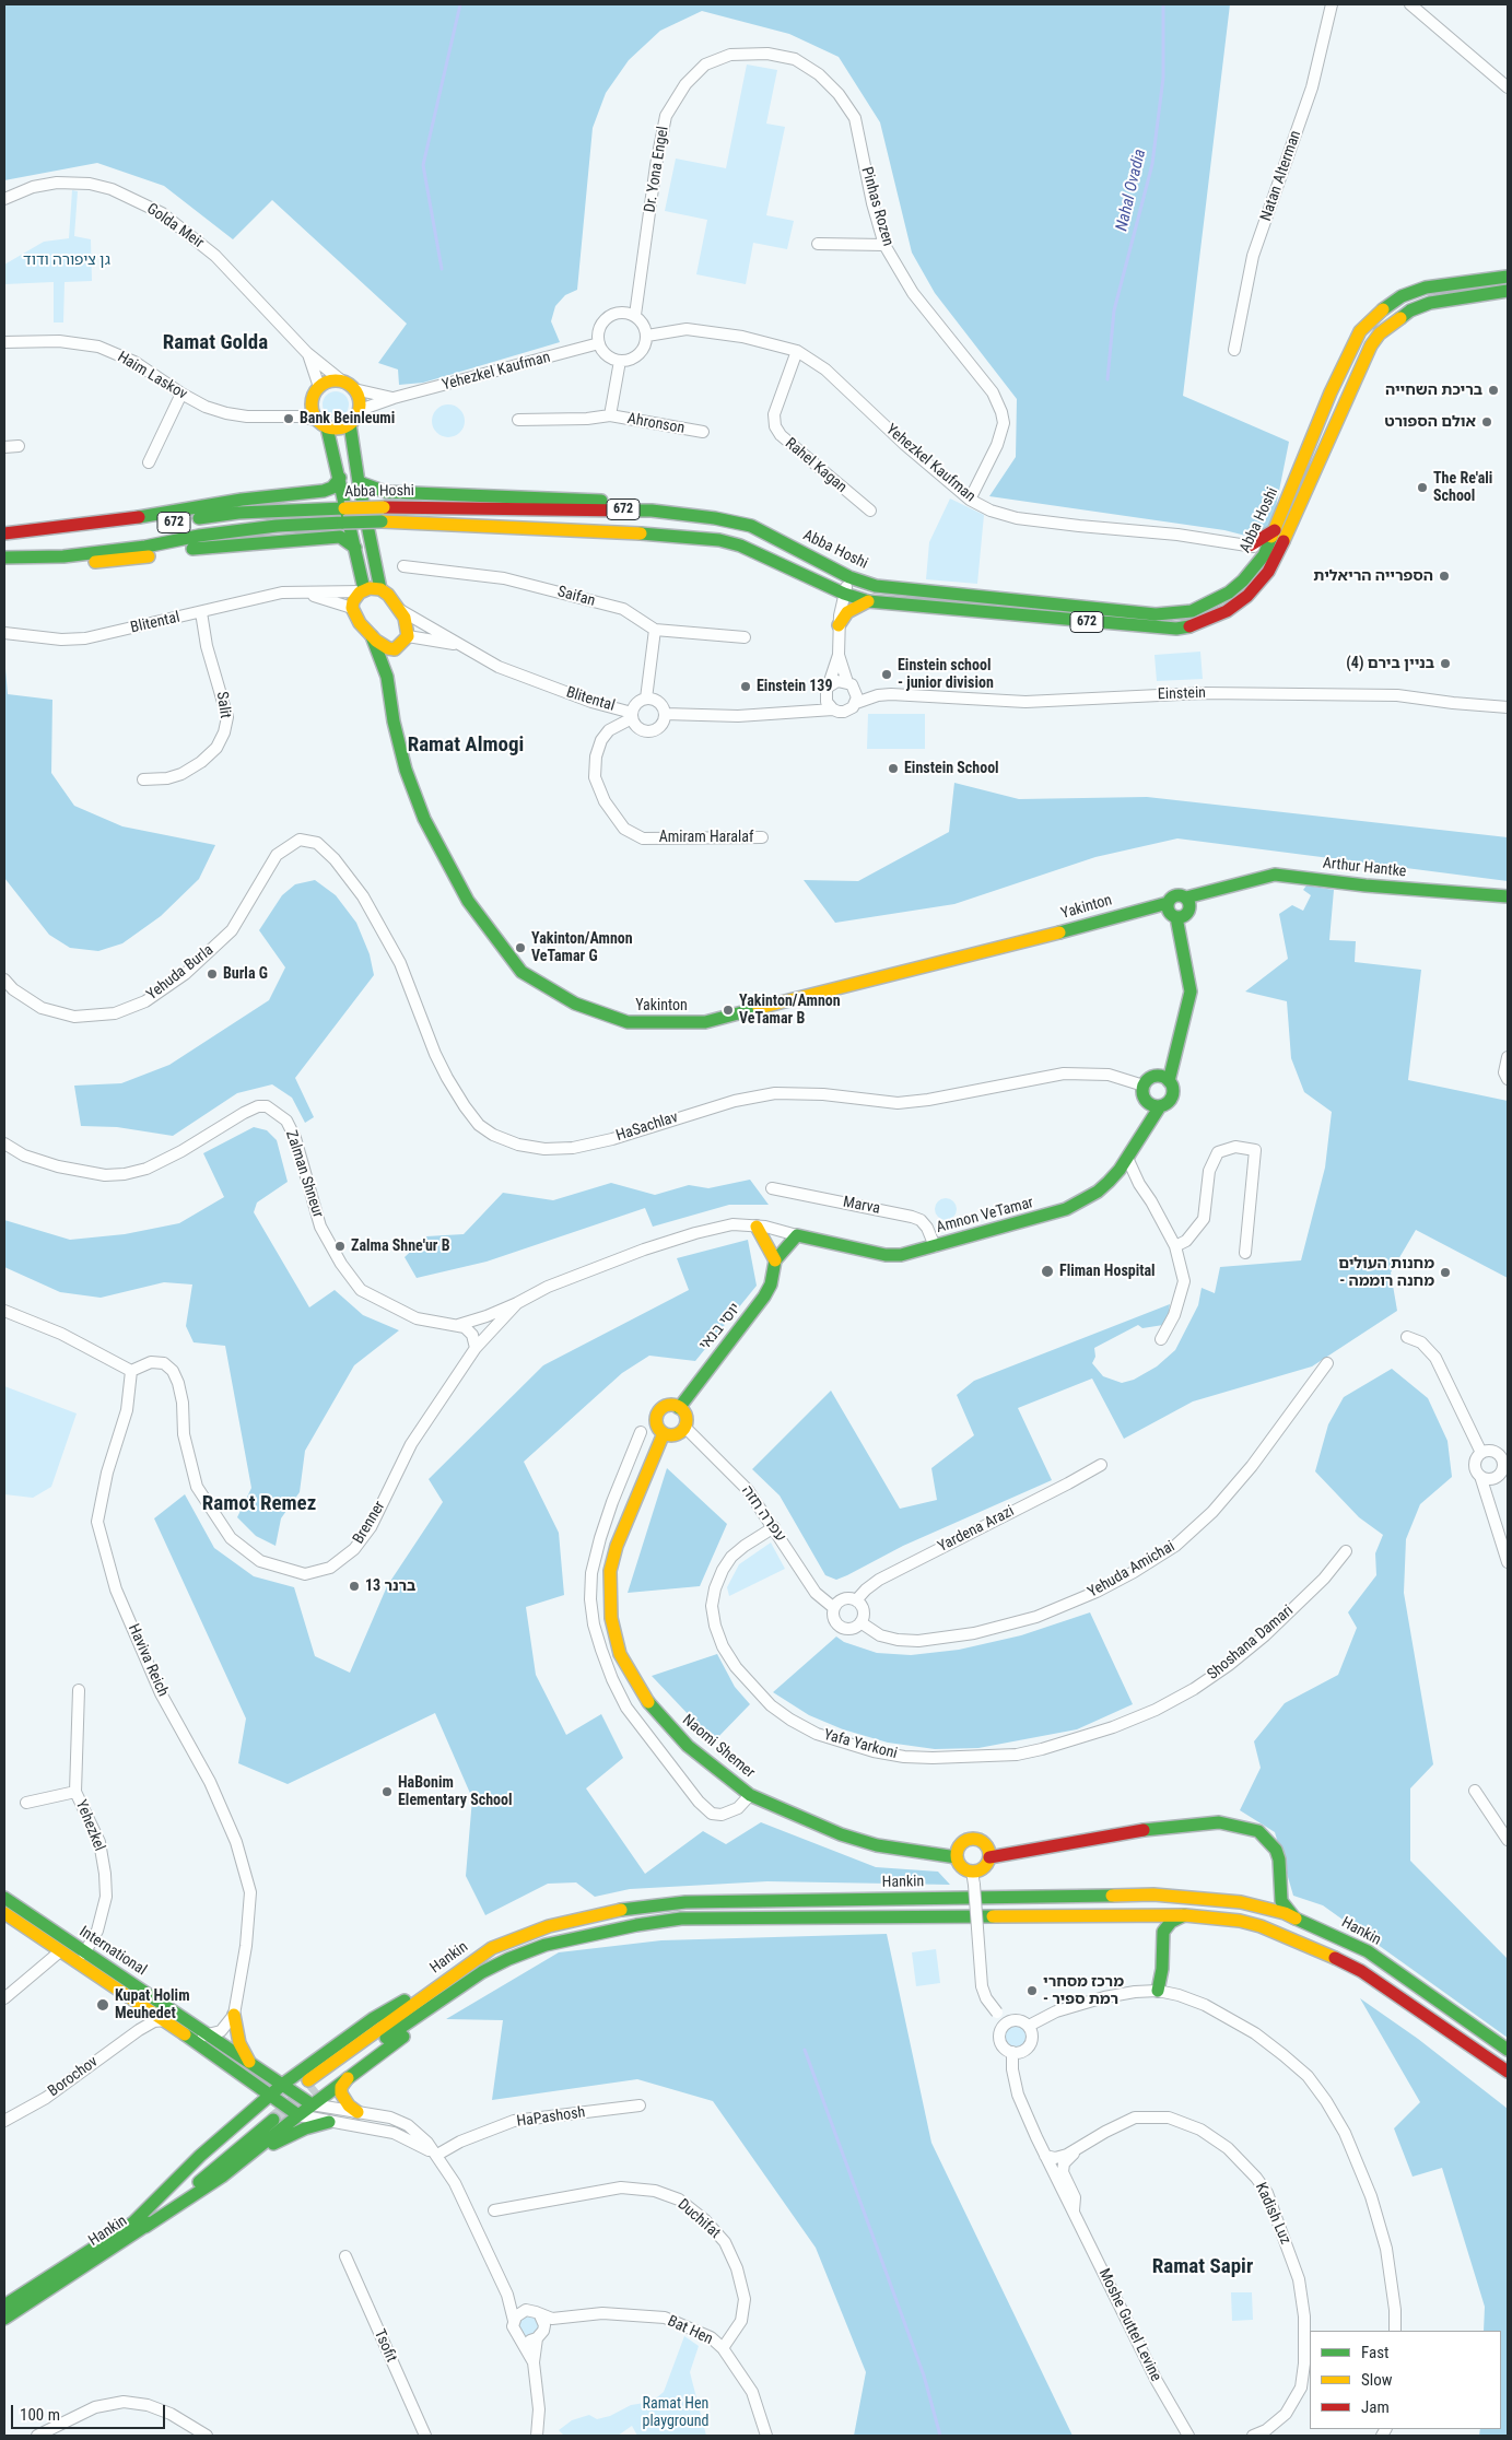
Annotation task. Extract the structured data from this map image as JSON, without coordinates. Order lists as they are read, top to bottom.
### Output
{
  "streets": {
    "main road": [
      "Abba Hoshi",
      "672",
      "Arthur Hantke",
      "Yakinton",
      "Amnon VeTamar",
      "יוסי בנאי",
      "Naomi Shemer",
      "Hankin",
      "International"
    ],
    "street": [
      "Dr. Yona Engel",
      "Natan Alterman",
      "Pinhas Rozen",
      "Golda Meir",
      "Yehezkel Kaufman",
      "Haim Laskov",
      "Ahronson",
      "Rahel Kagan",
      "Saifan",
      "Blitental",
      "Einstein",
      "Salit",
      "Amiram Haralaf",
      "Yehuda Burla",
      "HaSachlav",
      "Zalman Shneur",
      "Marva",
      "עפרה חזה",
      "Brenner",
      "Yardena Arazi",
      "Yehuda Amichai",
      "Shoshana Damari",
      "Haviva Reich",
      "Yafa Yarkoni",
      "Yehezkel",
      "Borochov",
      "HaPashosh",
      "Kadish Luz",
      "Duchifat",
      "Moshe Guttel Levine",
      "Bat Hen",
      "Tsofit"
    ]
  },
  "crossings": [
    ["Dr. Yona Engel", "Pinhas Rozen"],
    ["Dr. Yona Engel", "Yehezkel Kaufman"],
    ["Dr. Yona Engel", "Ahronson"],
    ["Pinhas Rozen", "Yehezkel Kaufman"],
    ["Golda Meir", "Yehezkel Kaufman"],
    ["Golda Meir", "Haim Laskov"],
    ["Yehezkel Kaufman", "Haim Laskov"],
    ["Yehezkel Kaufman", "Ahronson"],
    ["Yehezkel Kaufman", "Rahel Kagan"],
    ["Yehezkel Kaufman", "Abba Hoshi"],
    ["Blitental", "Salit"],
    ["Blitental", "Amiram Haralaf"],
    ["Blitental", "Yakinton"],
    ["Arthur Hantke", "Yakinton"],
    ["Yehuda Burla", "HaSachlav"],
    ["HaSachlav", "Amnon VeTamar"],
    ["Zalman Shneur", "Amnon VeTamar"],
    ["Zalman Shneur", "יוסי בנאי"],
    ["Zalman Shneur", "Brenner"],
    ["Marva", "Amnon VeTamar"],
    ["Amnon VeTamar", "יוסי בנאי"],
    ["יוסי בנאי", "עפרה חזה"],
    ["יוסי בנאי", "Naomi Shemer"],
    ["עפרה חזה", "Yardena Arazi"],
    ["עפרה חזה", "Yehuda Amichai"],
    ["עפרה חזה", "Yafa Yarkoni"],
    ["עפרה חזה", "Naomi Shemer"],
    ["Brenner", "Haviva Reich"],
    ["Yardena Arazi", "Yehuda Amichai"],
    ["Shoshana Damari", "Yafa Yarkoni"],
    ["Yehezkel", "International"],
    ["International", "Borochov"],
    ["Kadish Luz", "Moshe Guttel Levine"],
    ["Duchifat", "Bat Hen"]
  ],
  "districts": [
    "Ramat Golda",
    "Ramat Almogi",
    "Ramot Remez",
    "Ramat Sapir"
  ],
  "water": ["Nahal Ovadia"],
  "parks": ["גן ציפורה ודוד", "Ramat Hen playground"],
  "places": [
    "בריכת השחייה",
    "Bank Beinleumi",
    "אולם הספורט",
    "The Re'ali School",
    "הספרייה הריאלית",
    "בניין בירם (4)",
    "Einstein school - junior division",
    "Einstein 139",
    "Einstein School",
    "Yakinton/Amnon VeTamar G",
    "Burla G",
    "Yakinton/Amnon VeTamar B",
    "Zalma Shne'ur B",
    "Fliman Hospital",
    "מחנות העולים - מחנה רוממה",
    "ברנר 13",
    "HaBonim Elementary School",
    "מרכז מסחרי - רמת ספיר",
    "Kupat Holim Meuhedet"
  ],
  "legend": ["Fast", "Slow", "Jam"],
  "scale_bar": "100 m"
}
